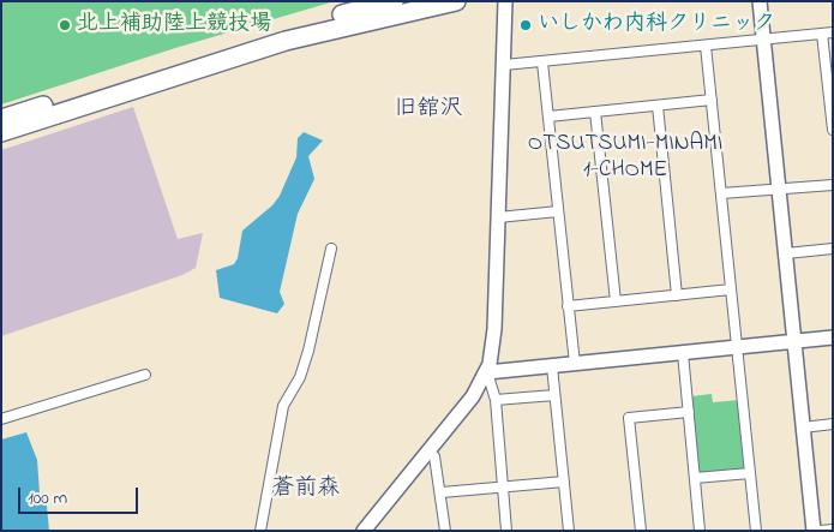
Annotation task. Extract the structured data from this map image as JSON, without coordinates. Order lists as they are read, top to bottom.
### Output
{
  "districts": ["旧舘沢", "OTSUTSUMI-MINAMI 1-CHOME", "蒼前森"],
  "places": ["北上補助陸上競技場", "いしかわ内科クリニック"],
  "scale_bar": "100 m"
}
